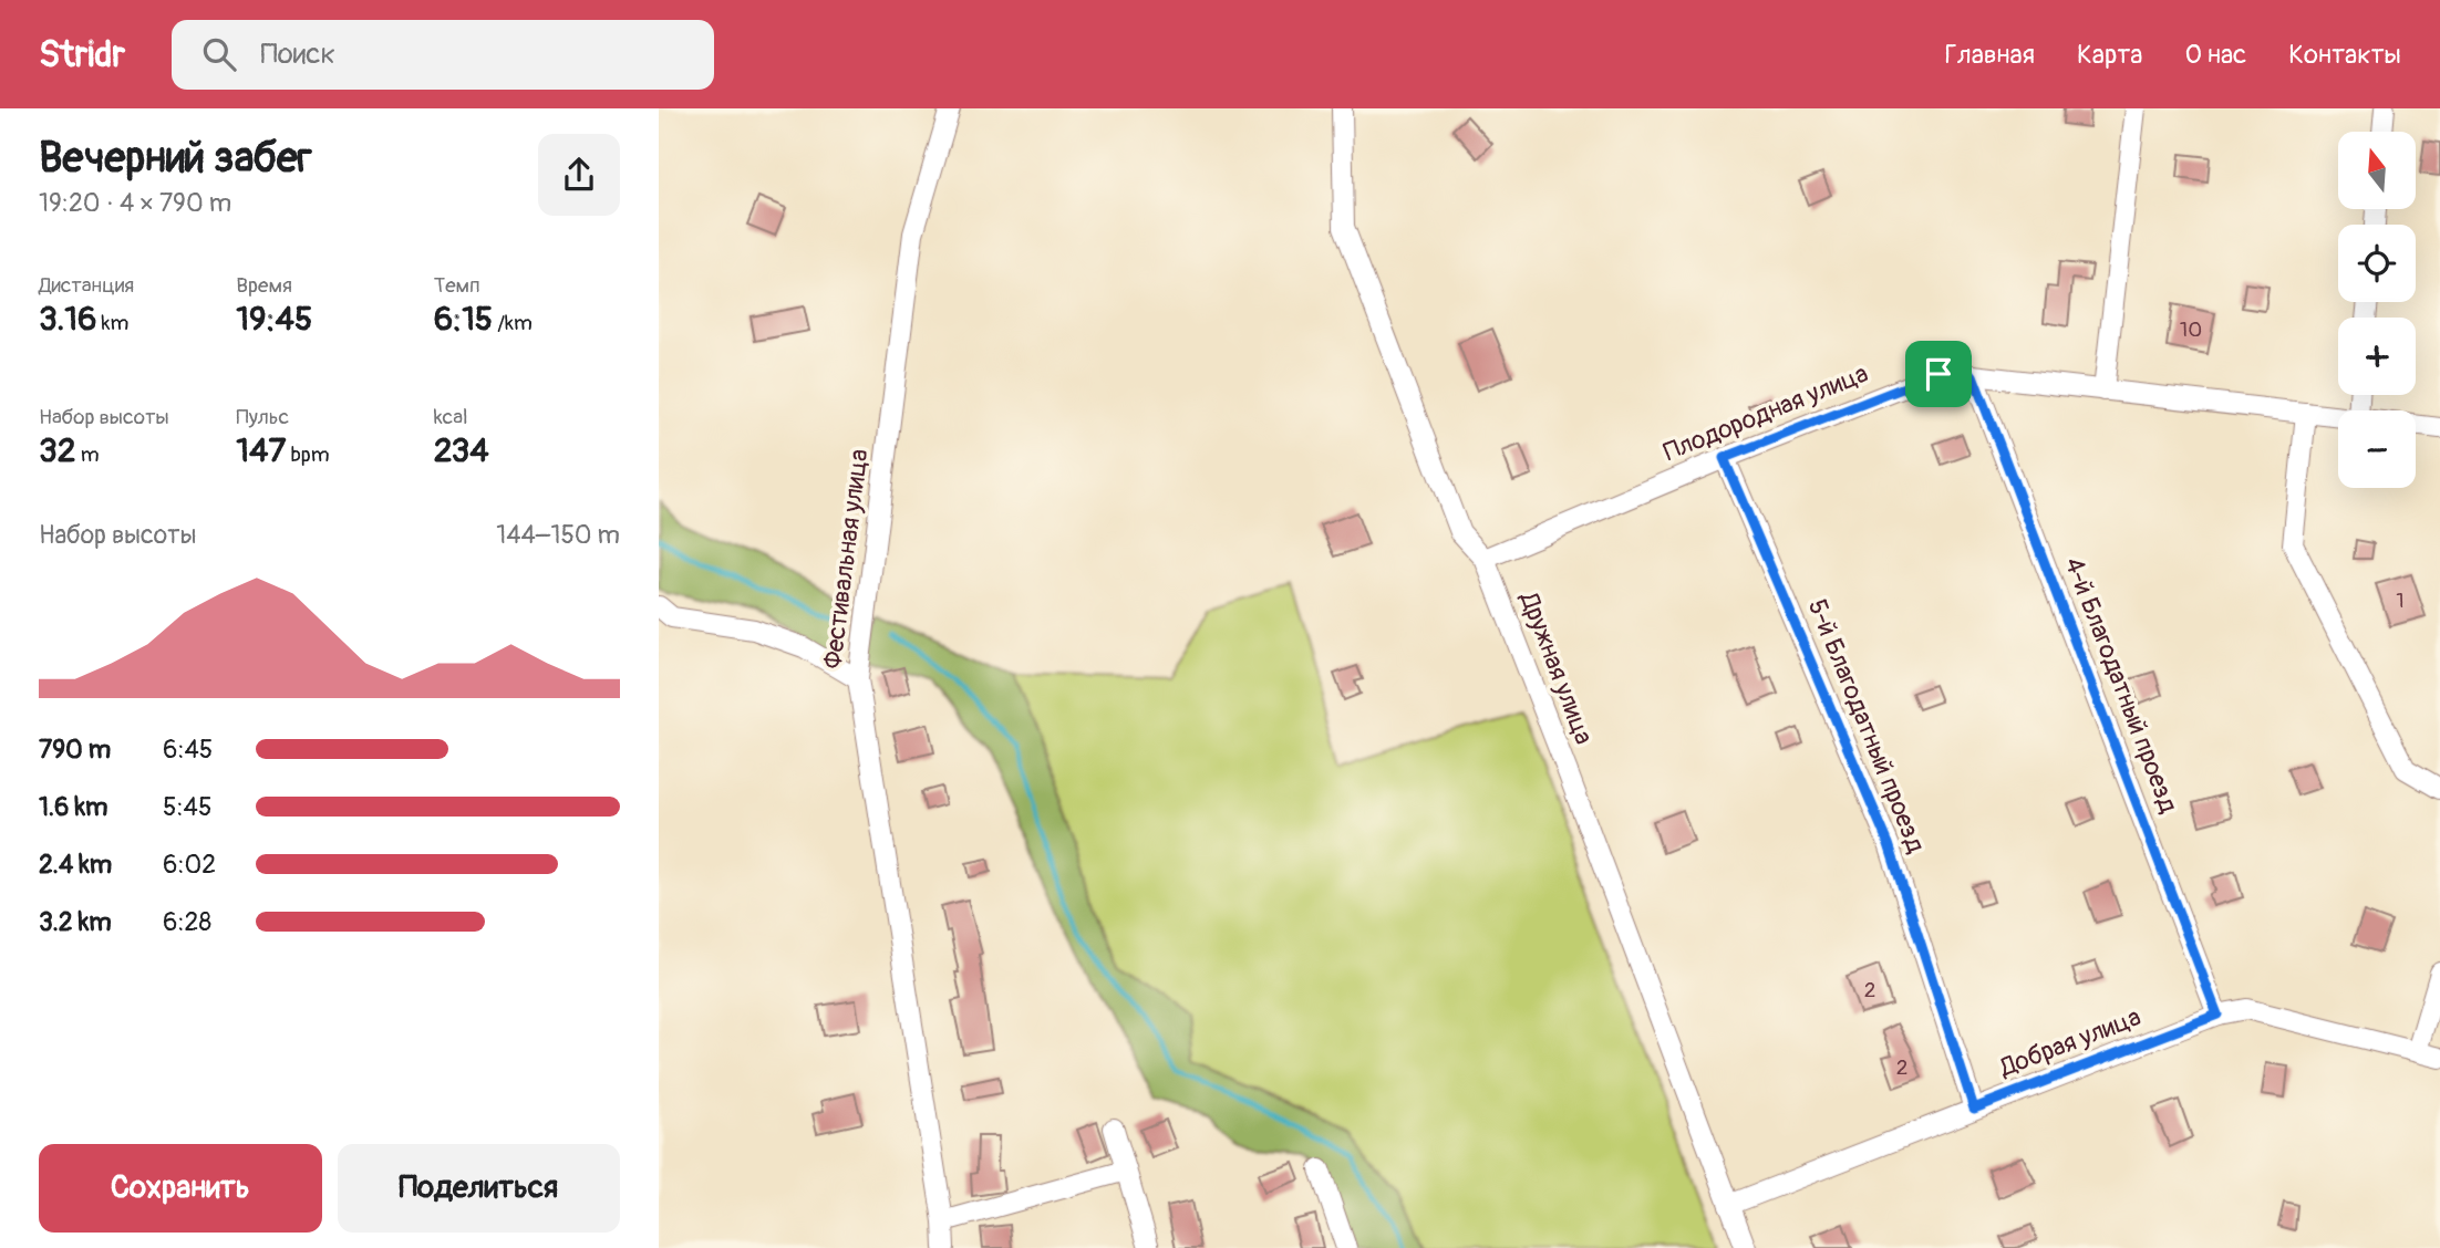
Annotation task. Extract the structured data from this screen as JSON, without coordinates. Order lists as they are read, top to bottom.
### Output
{
  "streets": {
    "street": [
      "Плодородная улица",
      "Фестивальная улица",
      "Дружная улица",
      "4-й Благодатный проезд",
      "5-й Благодатный проезд",
      "Добрая улица"
    ]
  },
  "crossings": [
    ["Плодородная улица", "Дружная улица"],
    ["Плодородная улица", "4-й Благодатный проезд"],
    ["Плодородная улица", "5-й Благодатный проезд"],
    ["Дружная улица", "Добрая улица"],
    ["4-й Благодатный проезд", "Добрая улица"],
    ["5-й Благодатный проезд", "Добрая улица"]
  ],
  "house_numbers": [
    "10",
    "1",
    "2",
    "2"
  ],
  "north": "top",
  "page": {
    "header": "Stridr",
    "search": "Поиск",
    "nav": [
      "Главная",
      "Карта",
      "О нас",
      "Контакты"
    ],
    "heading": ["Вечерний забег", "19:20 · 4 × 790 m"],
    "map_buttons": ["+", "−"],
    "stats": [
      ["Дистанция", "3.16 km"],
      ["Время", "19:45"],
      ["Темп", "6:15 /km"],
      ["Набор высоты", "32 m"],
      ["Пульс", "147 bpm"],
      ["kcal", "234"]
    ],
    "chart": ["Набор высоты", "144–150 m"],
    "list": [
      {
        "name": "790 m",
        "note": "6:45"
      },
      {
        "name": "1.6 km",
        "note": "5:45"
      },
      {
        "name": "2.4 km",
        "note": "6:02"
      },
      {
        "name": "3.2 km",
        "note": "6:28"
      }
    ],
    "buttons": ["Сохранить", "Поделиться"]
  }
}
